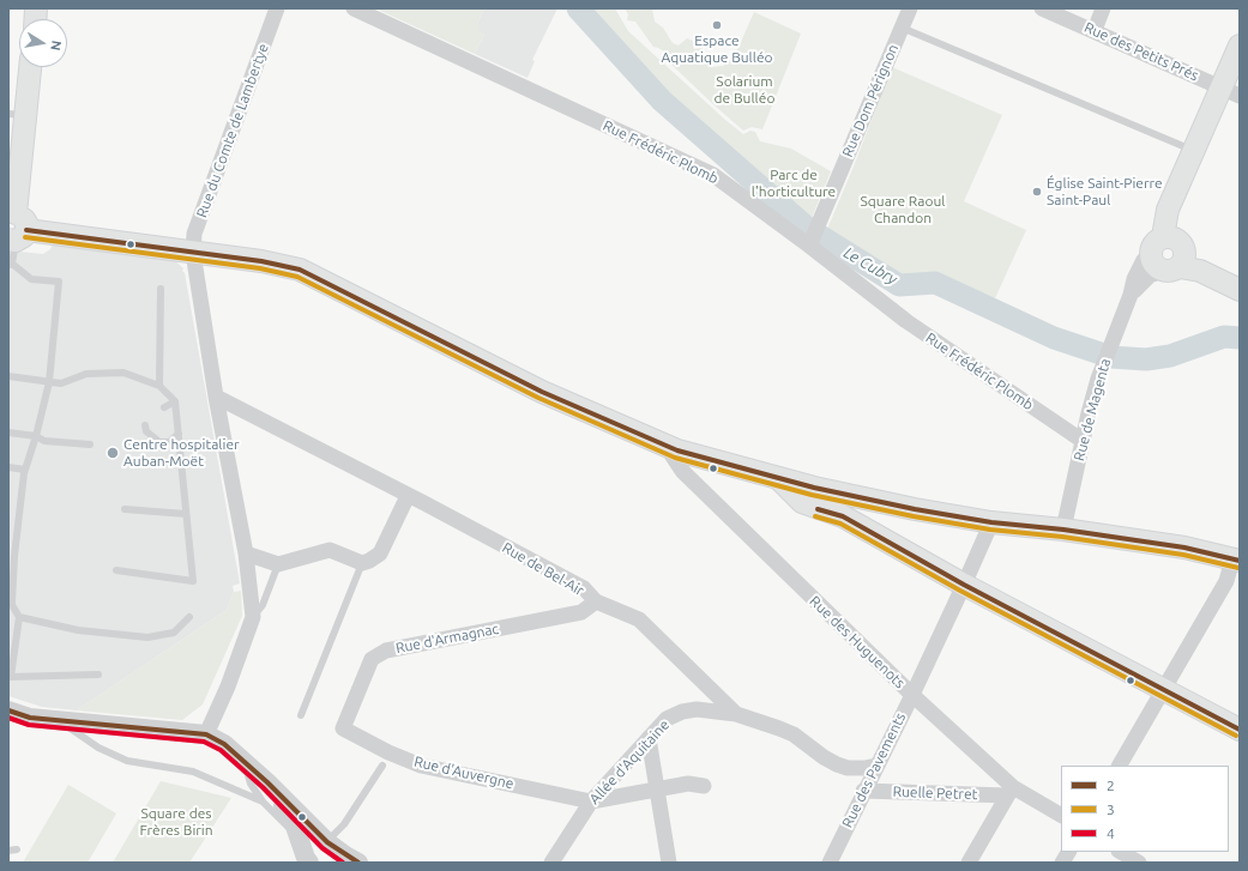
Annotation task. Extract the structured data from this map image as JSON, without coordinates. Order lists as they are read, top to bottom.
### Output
{
  "streets": {
    "street": [
      "Rue des Petits Prés",
      "Rue Dom Pérignon",
      "Rue du Comte de Lambertye",
      "Rue Frédéric Plomb",
      "Rue de Magenta",
      "Rue de Bel-Air",
      "Rue d'Armagnac",
      "Rue des Huguenots",
      "Allée d'Aquitaine",
      "Rue des Pavements",
      "Rue d'Auvergne",
      "Ruelle Petret"
    ]
  },
  "crossings": [
    ["Rue Dom Pérignon", "Rue Frédéric Plomb"],
    ["Rue du Comte de Lambertye", "Rue de Bel-Air"],
    ["Rue Frédéric Plomb", "Rue de Magenta"],
    ["Rue de Bel-Air", "Rue d'Armagnac"],
    ["Rue de Bel-Air", "Allée d'Aquitaine"],
    ["Rue de Bel-Air", "Rue des Pavements"],
    ["Rue d'Armagnac", "Rue d'Auvergne"],
    ["Rue des Huguenots", "Rue des Pavements"],
    ["Rue des Huguenots", "Ruelle Petret"],
    ["Allée d'Aquitaine", "Rue d'Auvergne"],
    ["Rue des Pavements", "Ruelle Petret"]
  ],
  "water": ["Le Cubry"],
  "parks": [
    "Solarium de Bulléo",
    "Parc de l'horticulture",
    "Square Raoul Chandon",
    "Square des Frères Birin"
  ],
  "places": ["Espace Aquatique Bulléo", "Église Saint-Pierre Saint-Paul", "Centre hospitalier Auban-Moët"],
  "lines": ["transit line 2", "transit line 3", "transit line 4"],
  "legend": ["2", "3", "4"],
  "north": "right"
}
